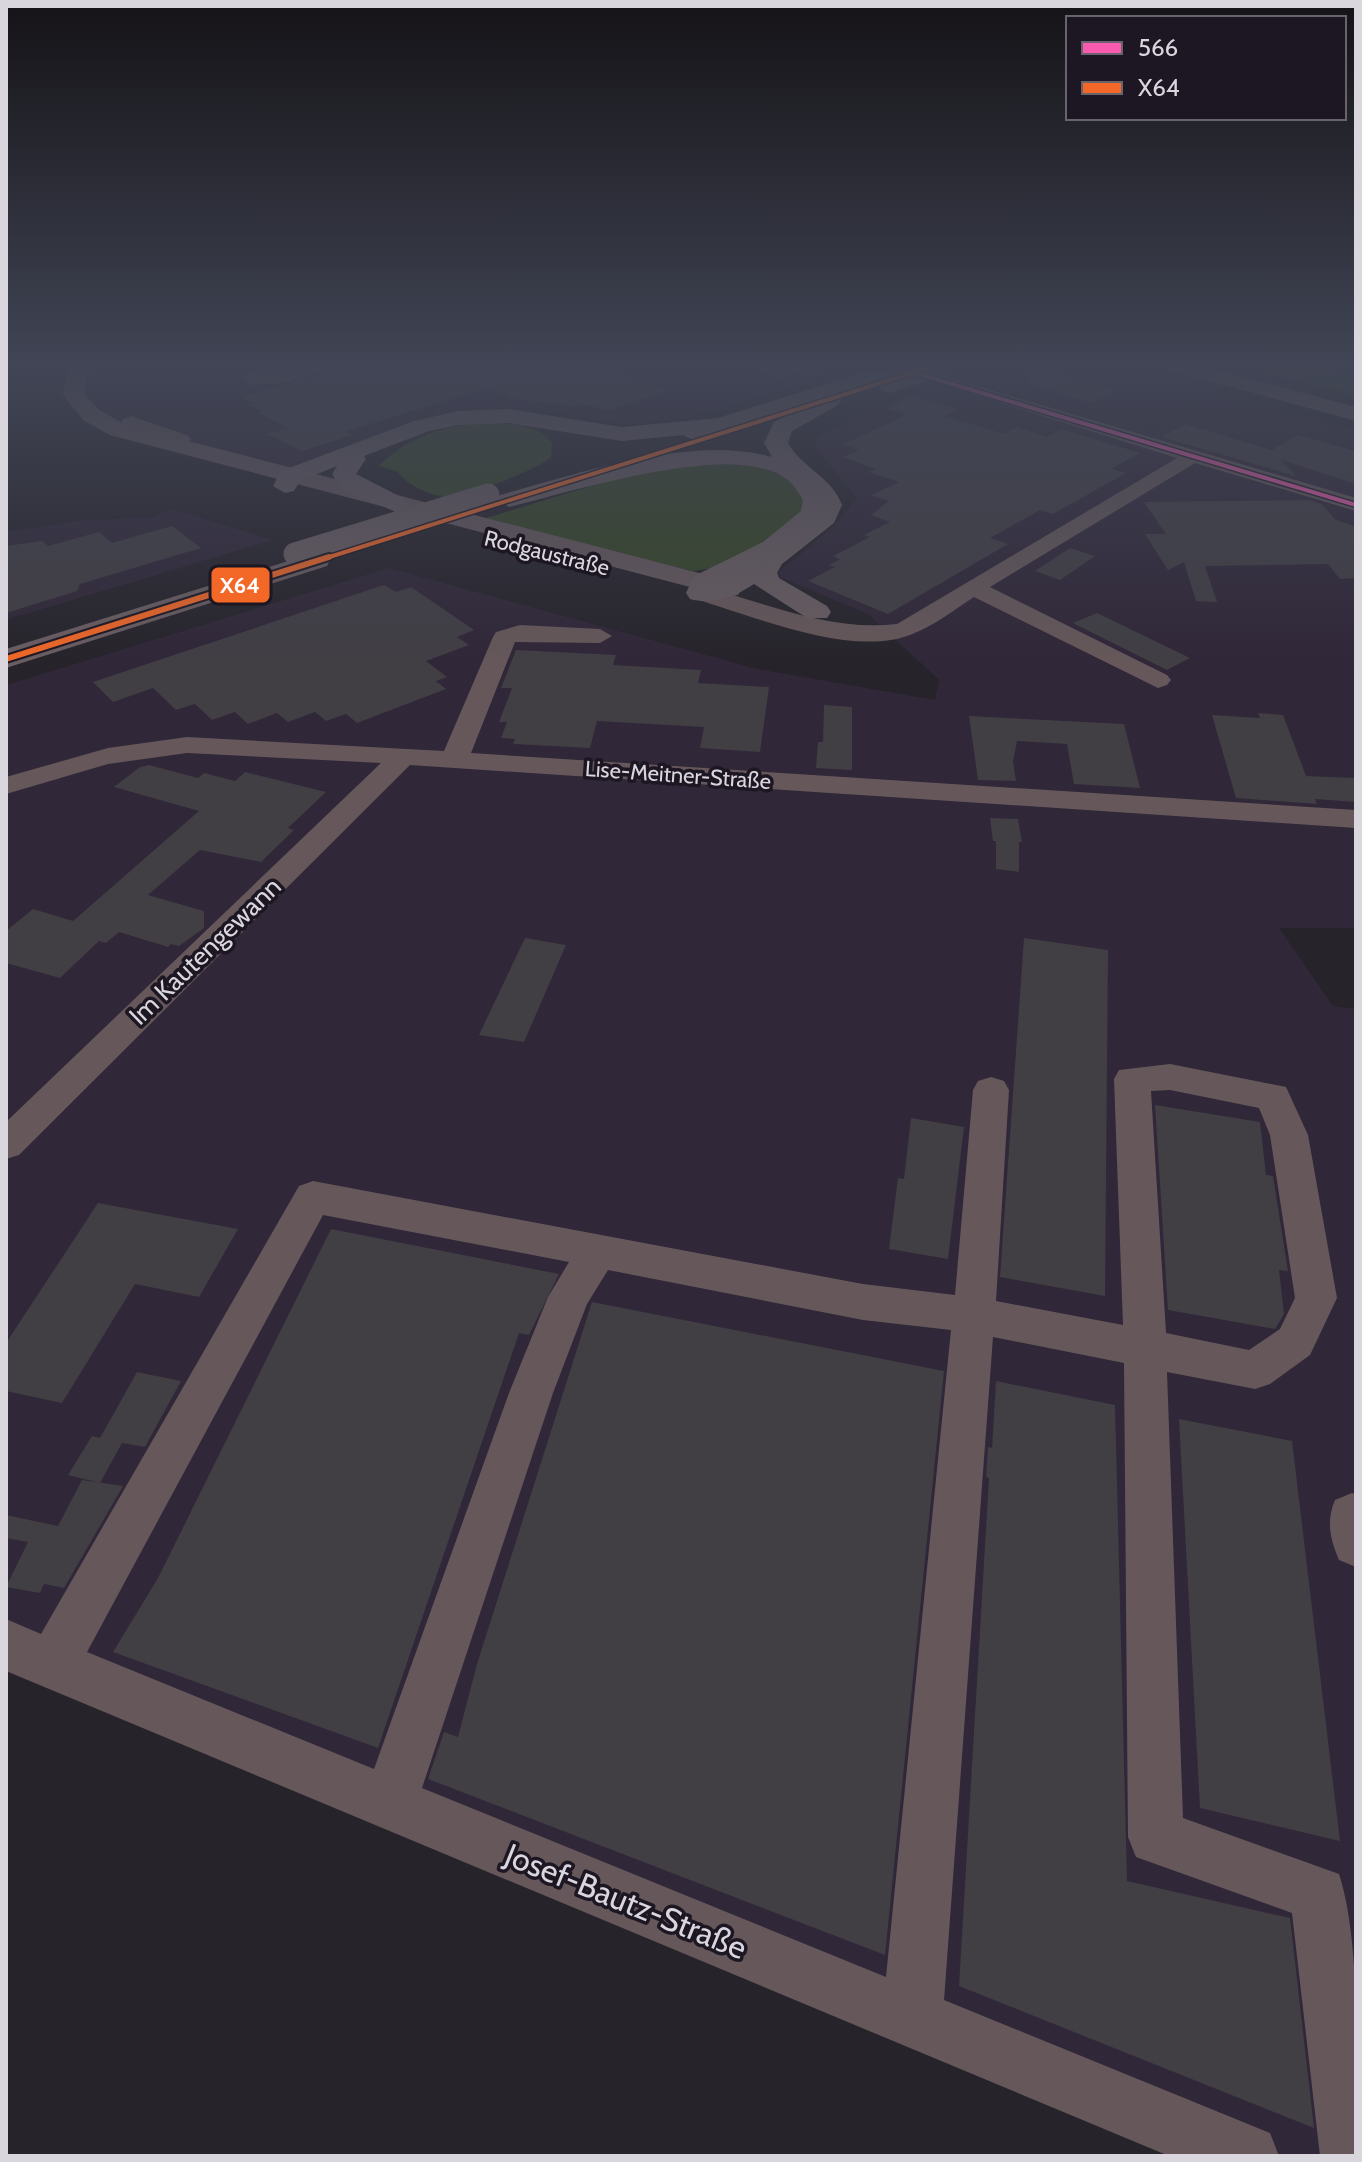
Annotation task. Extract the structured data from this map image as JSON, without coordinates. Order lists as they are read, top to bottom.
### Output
{
  "streets": {
    "main road": ["Rodgaustraße"],
    "street": ["Lise-Meitner-Straße", "Im Kautengewann", "Josef-Bautz-Straße"]
  },
  "crossings": [
    ["Lise-Meitner-Straße", "Im Kautengewann"]
  ],
  "lines": ["transit line 566", "transit line X64"],
  "legend": ["566", "X64"]
}
